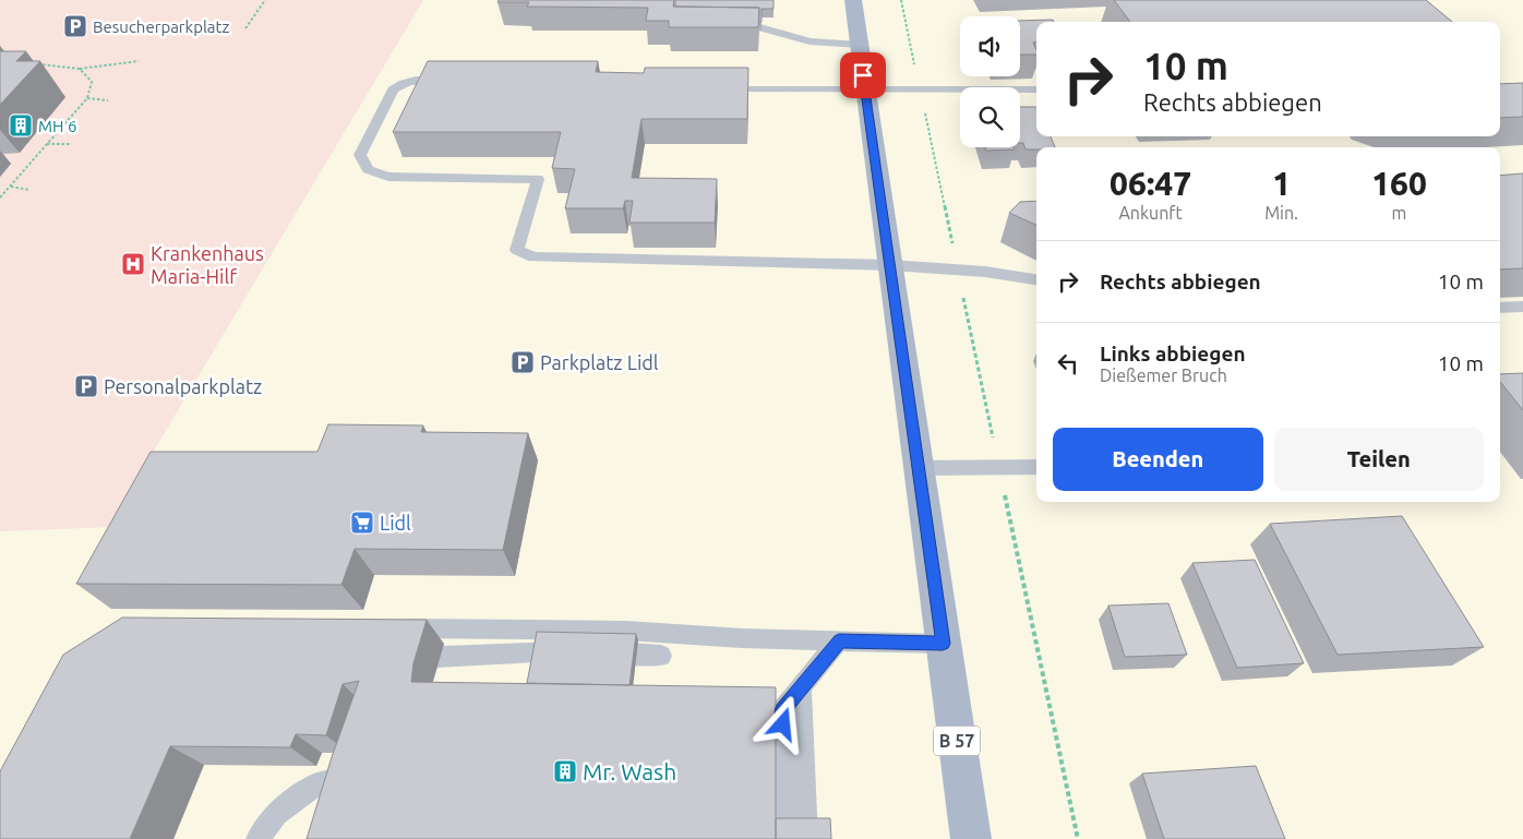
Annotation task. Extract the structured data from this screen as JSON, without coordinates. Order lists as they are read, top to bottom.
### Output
{
  "streets": {
    "main road": ["B 57"]
  },
  "places": {
    "parking": ["Besucherparkplatz", "Parkplatz Lidl", "Personalparkplatz"],
    "building": ["MH 6", "Mr. Wash"],
    "hospital": ["Krankenhaus Maria-Hilf"],
    "supermarket": ["Lidl"]
  },
  "page": {
    "turn": ["10 m", "Rechts abbiegen"],
    "eta": [
      "06:47",
      "Ankunft",
      "1",
      "Min.",
      "160",
      "m"
    ],
    "list": [
      {
        "name": "Rechts abbiegen",
        "value": "10 m"
      },
      {
        "name": "Links abbiegen",
        "note": "Dießemer Bruch",
        "value": "10 m"
      }
    ],
    "buttons": ["Beenden", "Teilen"]
  }
}
